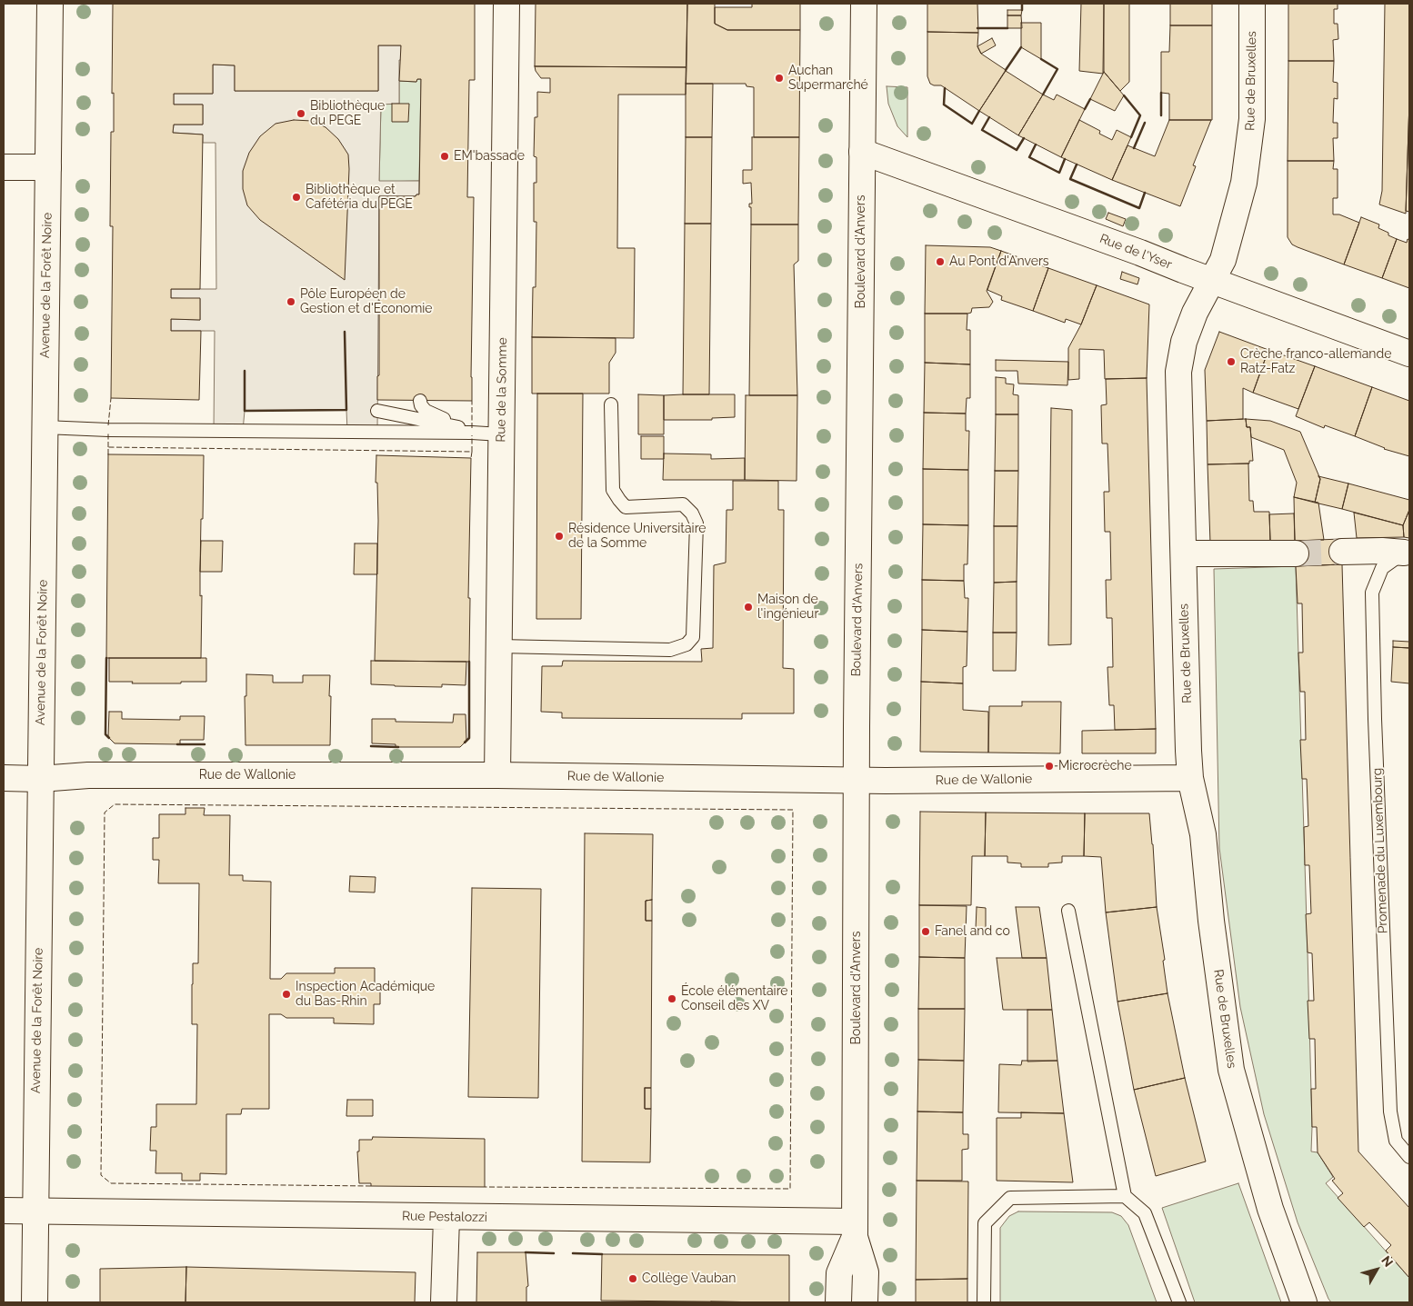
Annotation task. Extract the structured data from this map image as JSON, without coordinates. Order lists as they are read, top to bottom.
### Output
{
  "streets": {
    "street": [
      "Rue de Bruxelles",
      "Boulevard d'Anvers",
      "Rue de l'Yser",
      "Avenue de la Forêt Noire",
      "Rue de la Somme",
      "Rue de Wallonie",
      "Rue Pestalozzi"
    ],
    "lane": ["Promenade du Luxembourg"]
  },
  "crossings": [
    ["Rue de Bruxelles", "Rue de l'Yser"],
    ["Rue de Bruxelles", "Rue de Wallonie"],
    ["Boulevard d'Anvers", "Rue de l'Yser"],
    ["Boulevard d'Anvers", "Rue de Wallonie"],
    ["Boulevard d'Anvers", "Rue Pestalozzi"],
    ["Avenue de la Forêt Noire", "Rue de Wallonie"],
    ["Avenue de la Forêt Noire", "Rue Pestalozzi"],
    ["Rue de la Somme", "Rue de Wallonie"]
  ],
  "places": [
    "Auchan Supermarché",
    "Bibliothèque du PEGE",
    "EM'bassade",
    "Bibliothèque et Cafétéria du PEGE",
    "Au Pont d'Anvers",
    "Pôle Européen de Gestion et d'Economie",
    "Crèche franco-allemande Ratz-Fatz",
    "Résidence Universitaire de la Somme",
    "Maison de l'ingénieur",
    "Microcrèche",
    "Fanel and co",
    "Inspection Académique du Bas-Rhin",
    "École élémentaire Conseil des XV",
    "Collège Vauban"
  ],
  "north": "top right"
}
